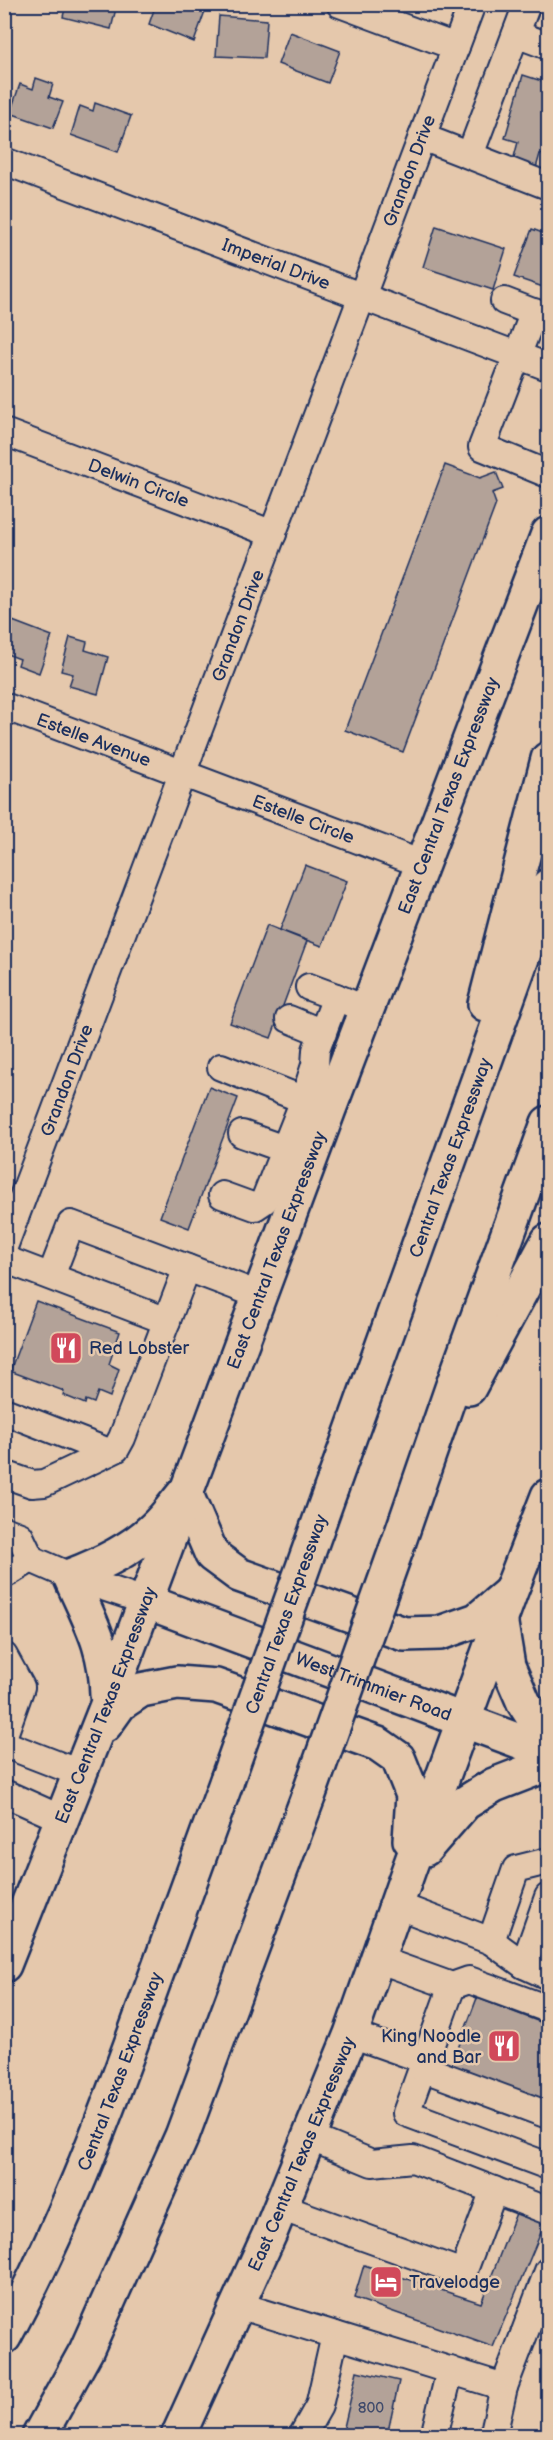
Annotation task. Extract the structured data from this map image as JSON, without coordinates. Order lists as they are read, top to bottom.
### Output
{
  "streets": {
    "main road": ["East Central Texas Expressway", "Central Texas Expressway", "West Trimmier Road"],
    "street": [
      "Grandon Drive",
      "Imperial Drive",
      "Delwin Circle",
      "Estelle Avenue",
      "Estelle Circle"
    ]
  },
  "crossings": [
    ["Grandon Drive", "Imperial Drive"],
    ["Grandon Drive", "Delwin Circle"],
    ["Grandon Drive", "Estelle Avenue"],
    ["Grandon Drive", "Estelle Circle"],
    ["Estelle Avenue", "Estelle Circle"],
    ["East Central Texas Expressway", "Estelle Circle"],
    ["East Central Texas Expressway", "West Trimmier Road"]
  ],
  "places": {
    "restaurant": ["Red Lobster", "King Noodle and Bar"],
    "hotel": ["Travelodge"]
  },
  "house_numbers": ["800"]
}
